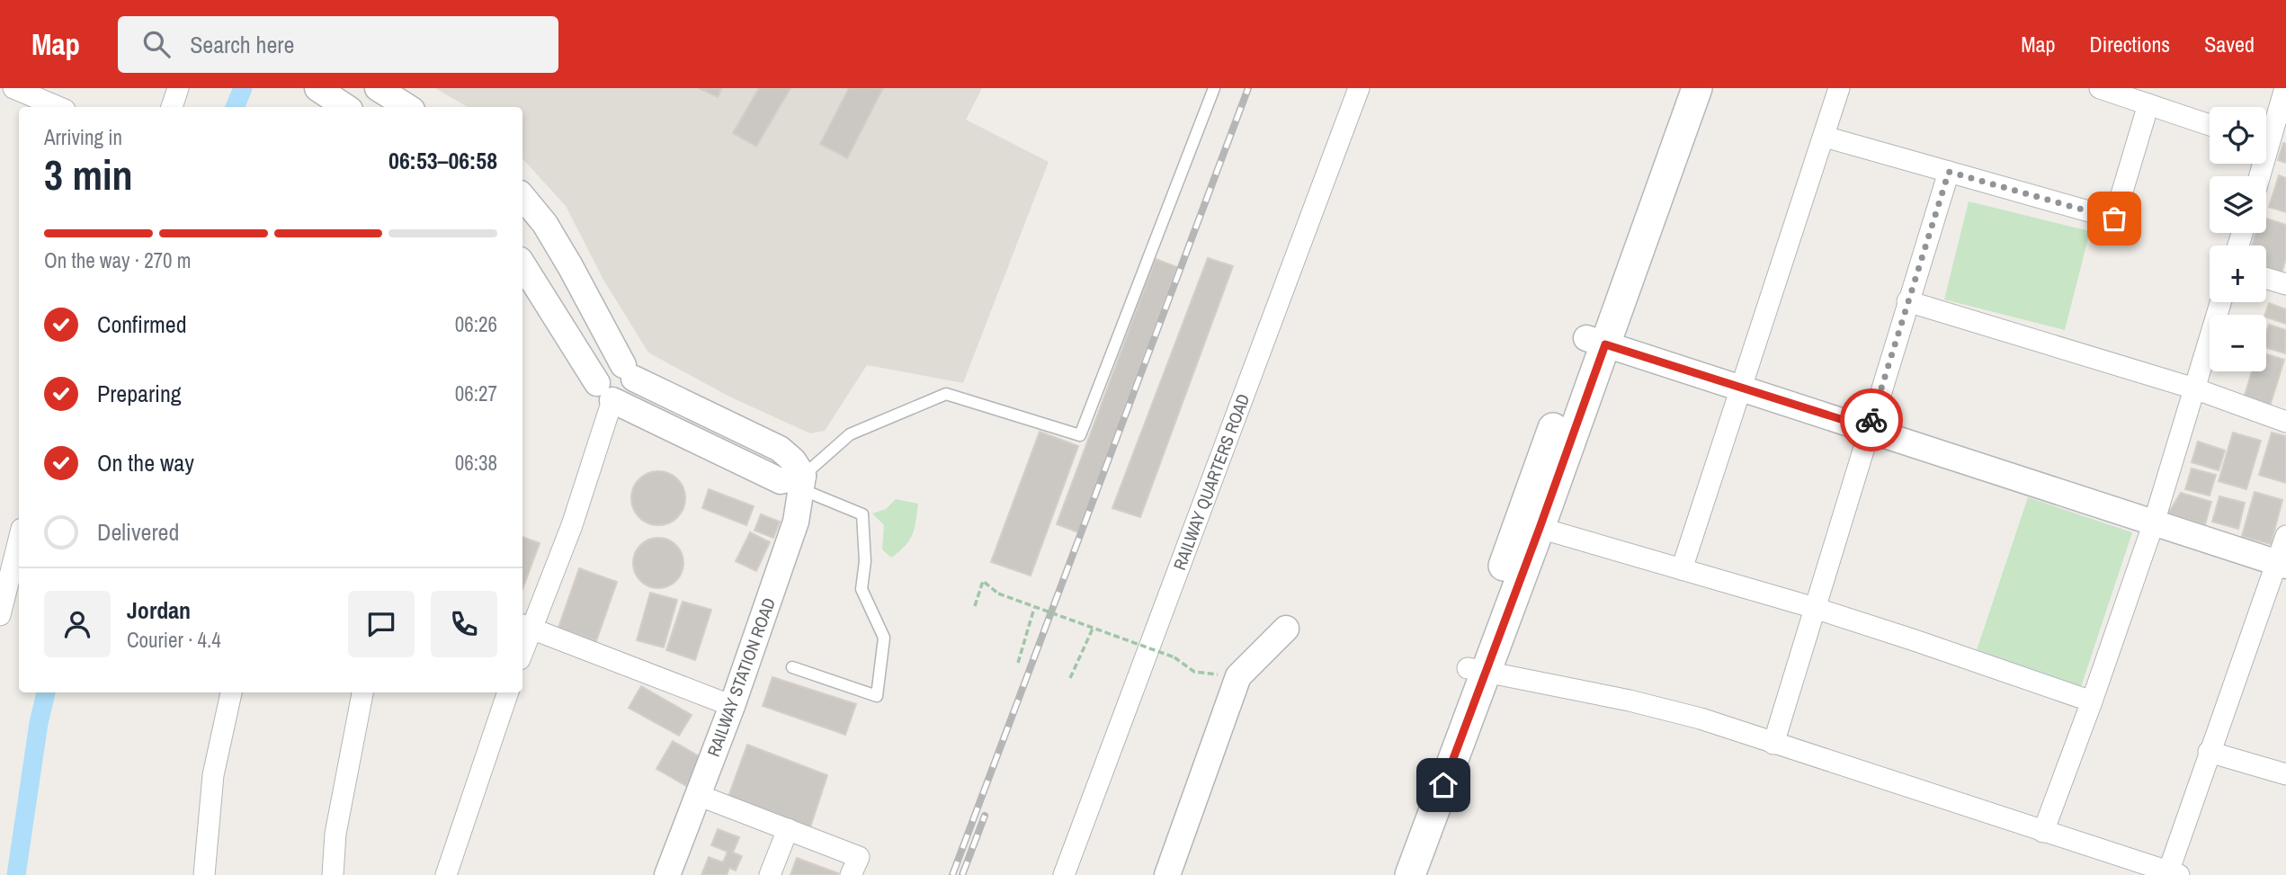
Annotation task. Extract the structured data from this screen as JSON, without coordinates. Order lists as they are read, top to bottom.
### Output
{
  "streets": {
    "street": ["RAILWAY QUARTERS ROAD", "RAILWAY STATION ROAD"]
  },
  "page": {
    "header": "Map",
    "search": "Search here",
    "nav": ["Map", "Directions", "Saved"],
    "map_buttons": ["+", "−"],
    "heading": ["3 min", "Arriving in", "06:53–06:58"],
    "panel": ["Jordan", "Courier · 4.4"],
    "bar": "On the way · 270 m",
    "list": [
      ["Confirmed", "06:26"],
      ["Preparing", "06:27"],
      ["On the way", "06:38"],
      "Delivered"
    ]
  }
}
